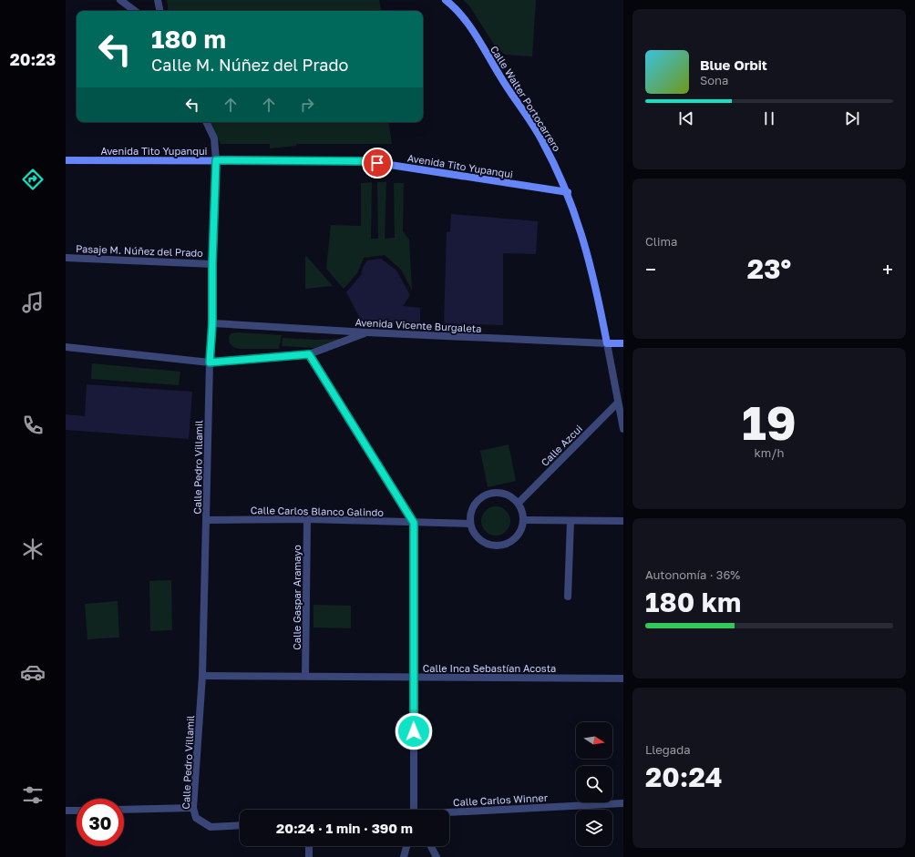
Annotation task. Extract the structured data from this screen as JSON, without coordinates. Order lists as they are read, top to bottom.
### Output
{
  "streets": {
    "main road": ["Calle Walter Portocarrero", "Avenida Tito Yupanqui", "Avenida Vicente Burgaleta"],
    "street": [
      "Pasaje M. Núñez del Prado",
      "Calle Azcui",
      "Calle Pedro Villamil",
      "Calle Carlos Blanco Galindo",
      "Calle Gaspar Aramayo",
      "Calle Inca Sebastían Acosta",
      "Calle Carlos Winner"
    ]
  },
  "crossings": [
    ["Calle Walter Portocarrero", "Avenida Tito Yupanqui"],
    ["Calle Walter Portocarrero", "Avenida Vicente Burgaleta"],
    ["Calle Walter Portocarrero", "Calle Azcui"],
    ["Avenida Tito Yupanqui", "Calle Pedro Villamil"],
    ["Pasaje M. Núñez del Prado", "Calle Pedro Villamil"],
    ["Avenida Vicente Burgaleta", "Calle Pedro Villamil"],
    ["Calle Azcui", "Calle Carlos Blanco Galindo"],
    ["Calle Pedro Villamil", "Calle Carlos Blanco Galindo"],
    ["Calle Pedro Villamil", "Calle Inca Sebastían Acosta"],
    ["Calle Carlos Blanco Galindo", "Calle Gaspar Aramayo"],
    ["Calle Gaspar Aramayo", "Calle Inca Sebastían Acosta"]
  ],
  "north": "right",
  "page": {
    "tabs": "20:23",
    "turn": ["180 m", "Calle M. Núñez del Prado"],
    "song": ["Blue Orbit", "Sona"],
    "tile": [
      "Clima",
      ["19", "km/h"],
      ["Autonomía · 36%", "180 km"],
      ["Llegada", "20:24"]
    ],
    "heat": ["−", "23°", "+"],
    "limit": "30",
    "trip": "20:24 · 1 min · 390 m"
  }
}
